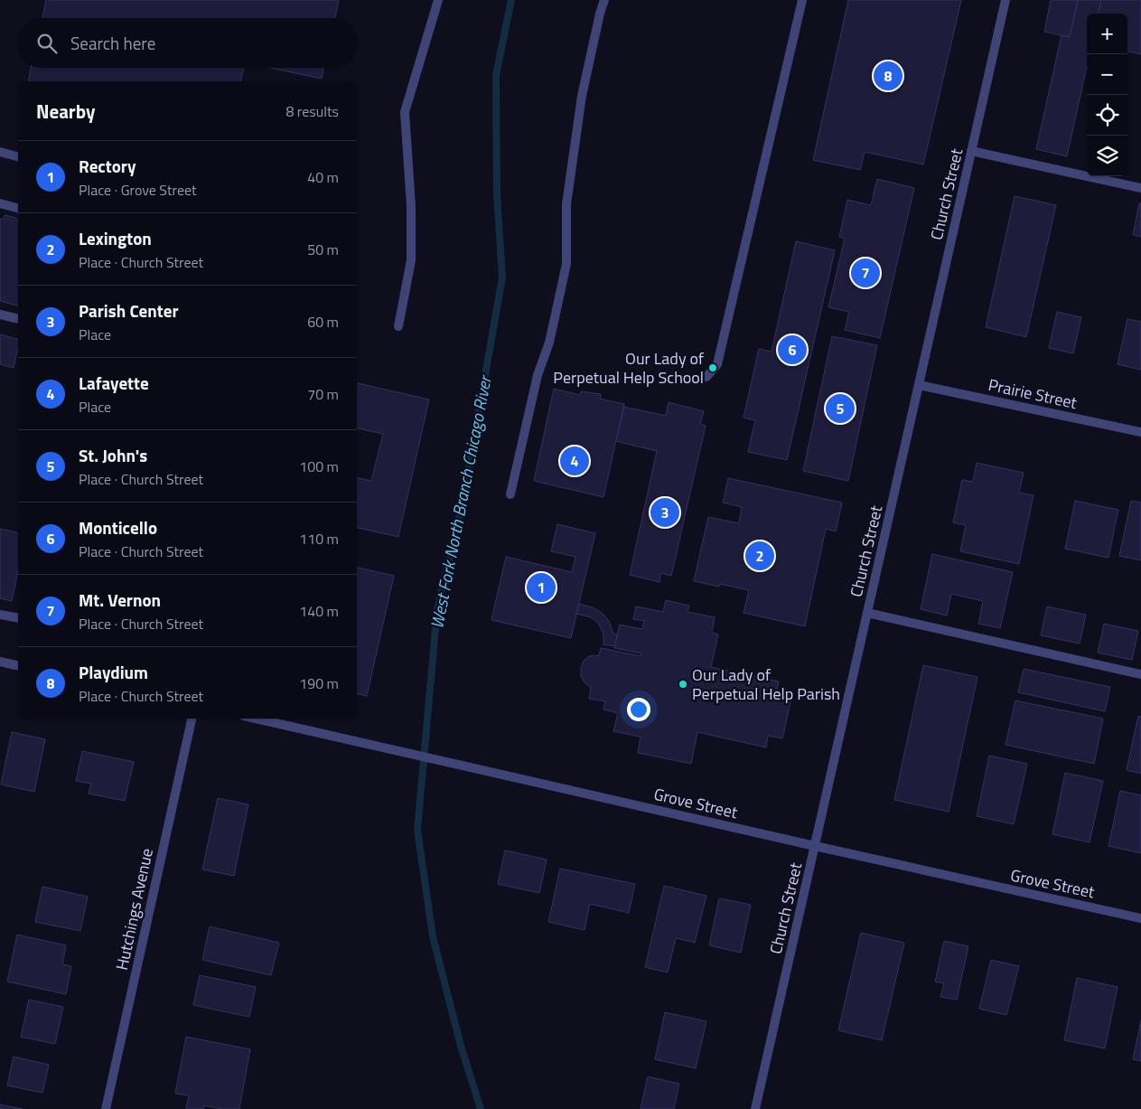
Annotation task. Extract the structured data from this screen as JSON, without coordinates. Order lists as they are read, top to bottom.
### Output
{
  "streets": {
    "street": [
      "Church Street",
      "Prairie Street",
      "Grove Street",
      "Hutchings Avenue"
    ]
  },
  "crossings": [
    ["Church Street", "Prairie Street"],
    ["Church Street", "Grove Street"]
  ],
  "water": ["West Fork North Branch Chicago River"],
  "places": ["Our Lady of Perpetual Help School", "Our Lady of Perpetual Help Parish"],
  "page": {
    "map_buttons": ["+", "−"],
    "search": "Search here",
    "pins": [
      "8",
      "7",
      "6",
      "5",
      "4",
      "3",
      "2",
      "1"
    ],
    "heading": ["Nearby", "8 results"],
    "list": [
      {
        "mark": "1",
        "name": "Rectory",
        "note": "Place · Grove Street",
        "value": "40 m"
      },
      {
        "mark": "2",
        "name": "Lexington",
        "note": "Place · Church Street",
        "value": "50 m"
      },
      {
        "mark": "3",
        "name": "Parish Center",
        "note": "Place",
        "value": "60 m"
      },
      {
        "mark": "4",
        "name": "Lafayette",
        "note": "Place",
        "value": "70 m"
      },
      {
        "mark": "5",
        "name": "St. John's",
        "note": "Place · Church Street",
        "value": "100 m"
      },
      {
        "mark": "6",
        "name": "Monticello",
        "note": "Place · Church Street",
        "value": "110 m"
      },
      {
        "mark": "7",
        "name": "Mt. Vernon",
        "note": "Place · Church Street",
        "value": "140 m"
      },
      {
        "mark": "8",
        "name": "Playdium",
        "note": "Place · Church Street",
        "value": "190 m"
      }
    ]
  }
}
